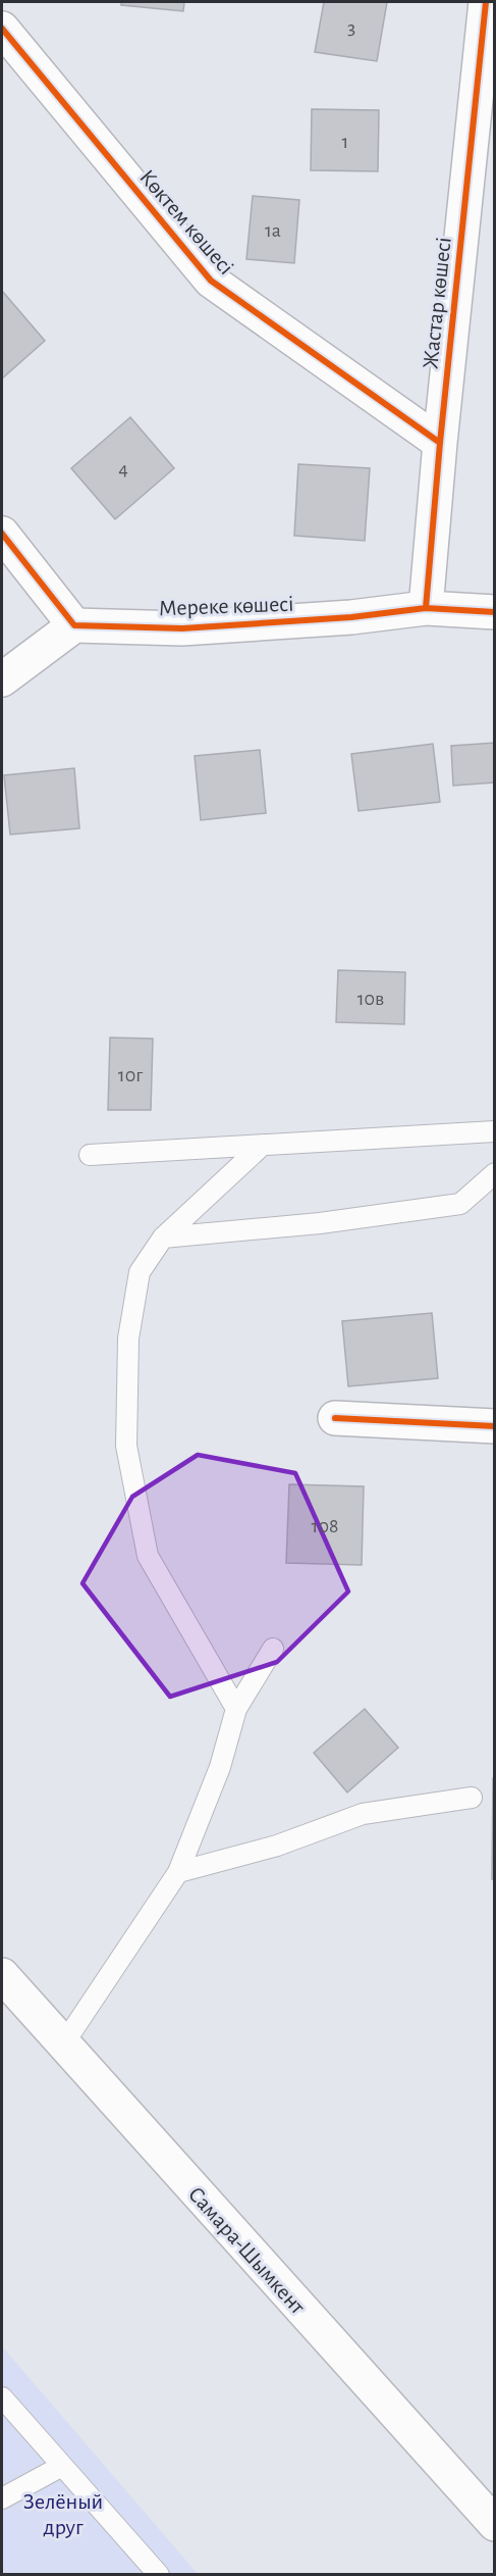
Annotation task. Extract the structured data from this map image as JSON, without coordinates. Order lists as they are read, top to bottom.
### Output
{
  "streets": {
    "main road": [
      "Көктем көшесі",
      "Жастар көшесі",
      "Мереке көшесі",
      "Самара-Шымкент"
    ]
  },
  "crossings": [
    ["Көктем көшесі", "Жастар көшесі"],
    ["Жастар көшесі", "Мереке көшесі"]
  ],
  "parks": ["Зелёный друг"],
  "house_numbers": [
    "3",
    "1",
    "1а",
    "4",
    "10в",
    "10г",
    "108"
  ]
}
